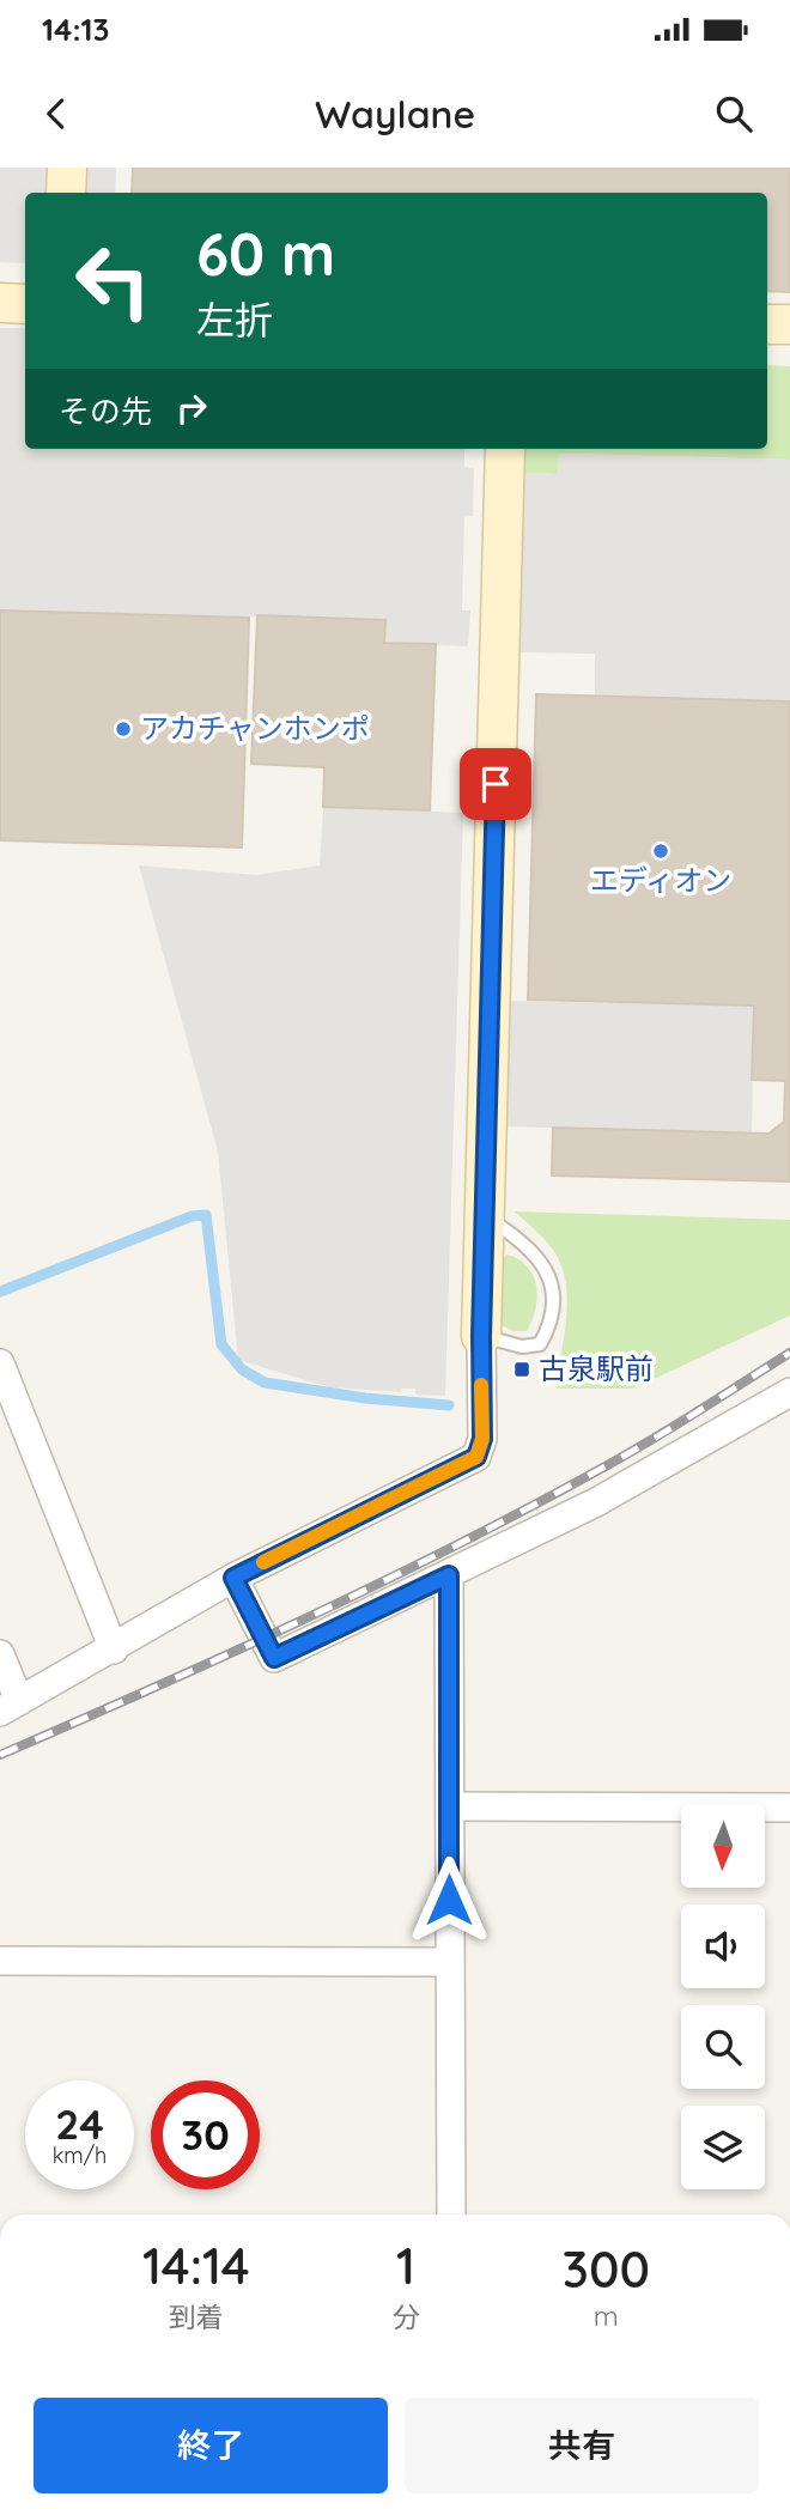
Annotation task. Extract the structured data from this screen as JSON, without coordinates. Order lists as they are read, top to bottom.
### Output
{
  "places": {
    "other": ["アカチャンホンポ", "エディオン"],
    "transit": ["古泉駅前"]
  },
  "north": "bottom",
  "page": {
    "status": "14:13",
    "header": "Waylane",
    "turn": ["60 m", "左折"],
    "then": "その先",
    "speed": "24 km/h",
    "limit": "30",
    "eta": [
      "14:14",
      "到着",
      "1",
      "分",
      "300",
      "m"
    ],
    "buttons": ["終了", "共有"]
  }
}
